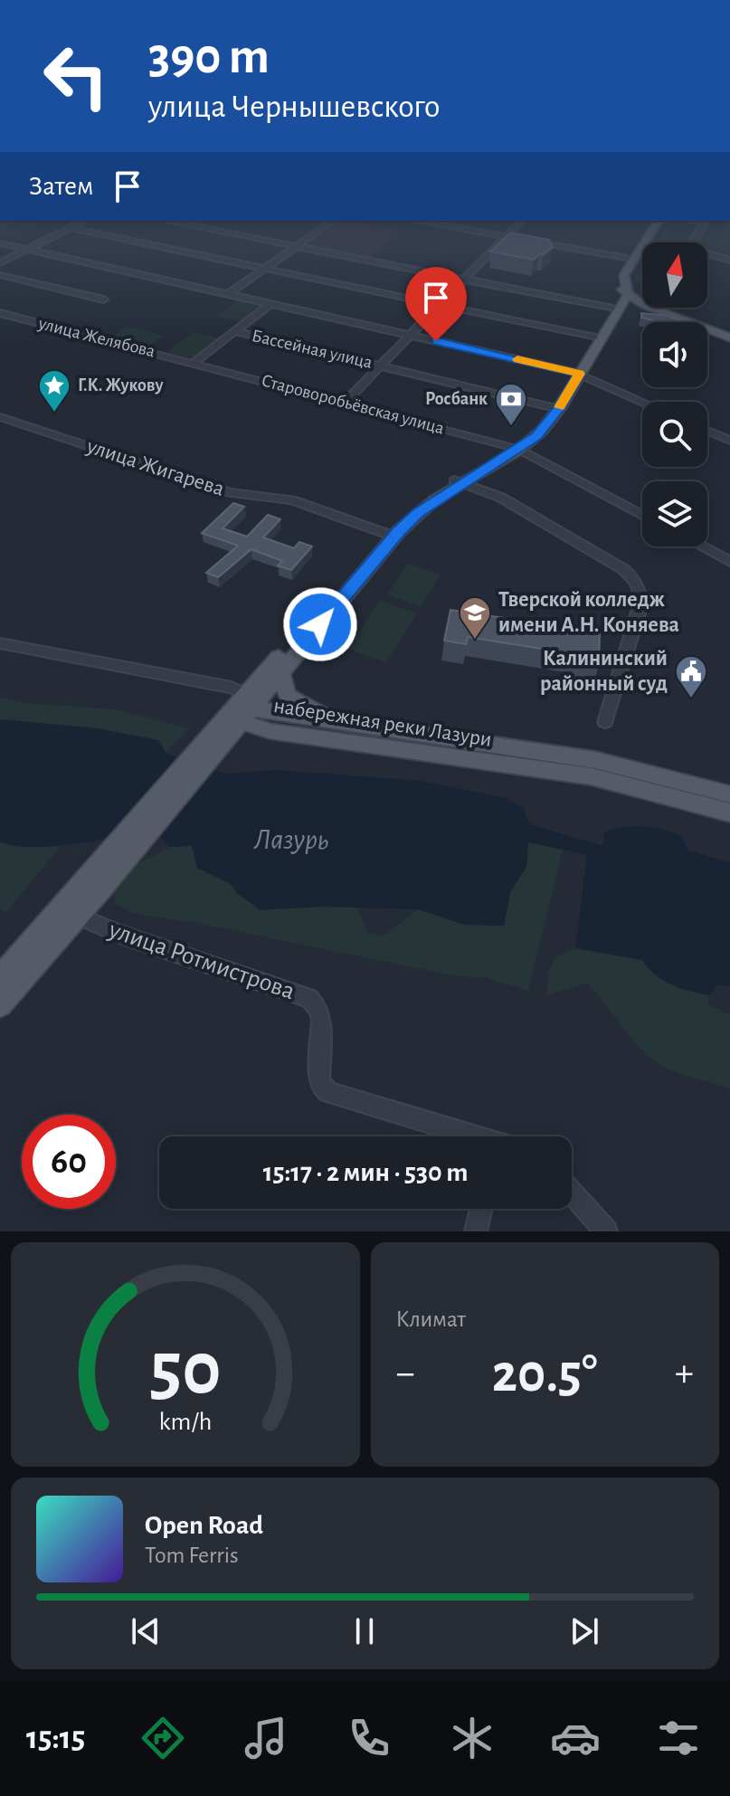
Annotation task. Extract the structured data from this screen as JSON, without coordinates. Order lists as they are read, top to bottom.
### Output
{
  "streets": {
    "main road": ["набережная реки Лазури"],
    "street": [
      "улица Желябова",
      "Бассейная улица",
      "Староворобьёвская улица",
      "улица Жигарева",
      "улица Ротмистрова"
    ]
  },
  "crossings": [
    ["улица Желябова", "Староворобьёвская улица"]
  ],
  "water": ["Лазурь"],
  "places": {
    "place": ["Г.К. Жукову"],
    "bank": ["Росбанк"],
    "school or university": ["Тверской колледж имени А.Н. Коняева"],
    "public building": ["Калининский районный суд"]
  },
  "north": "top",
  "page": {
    "turn": ["390 m", "улица Чернышевского"],
    "then": "Затем",
    "limit": "60",
    "trip": "15:17 · 2 мин · 530 m",
    "tile": "Климат",
    "heat": ["−", "20.5°", "+"],
    "song": ["Open Road", "Tom Ferris"],
    "tabs": "15:15",
    "gauge": ["50", "km/h"]
  }
}
